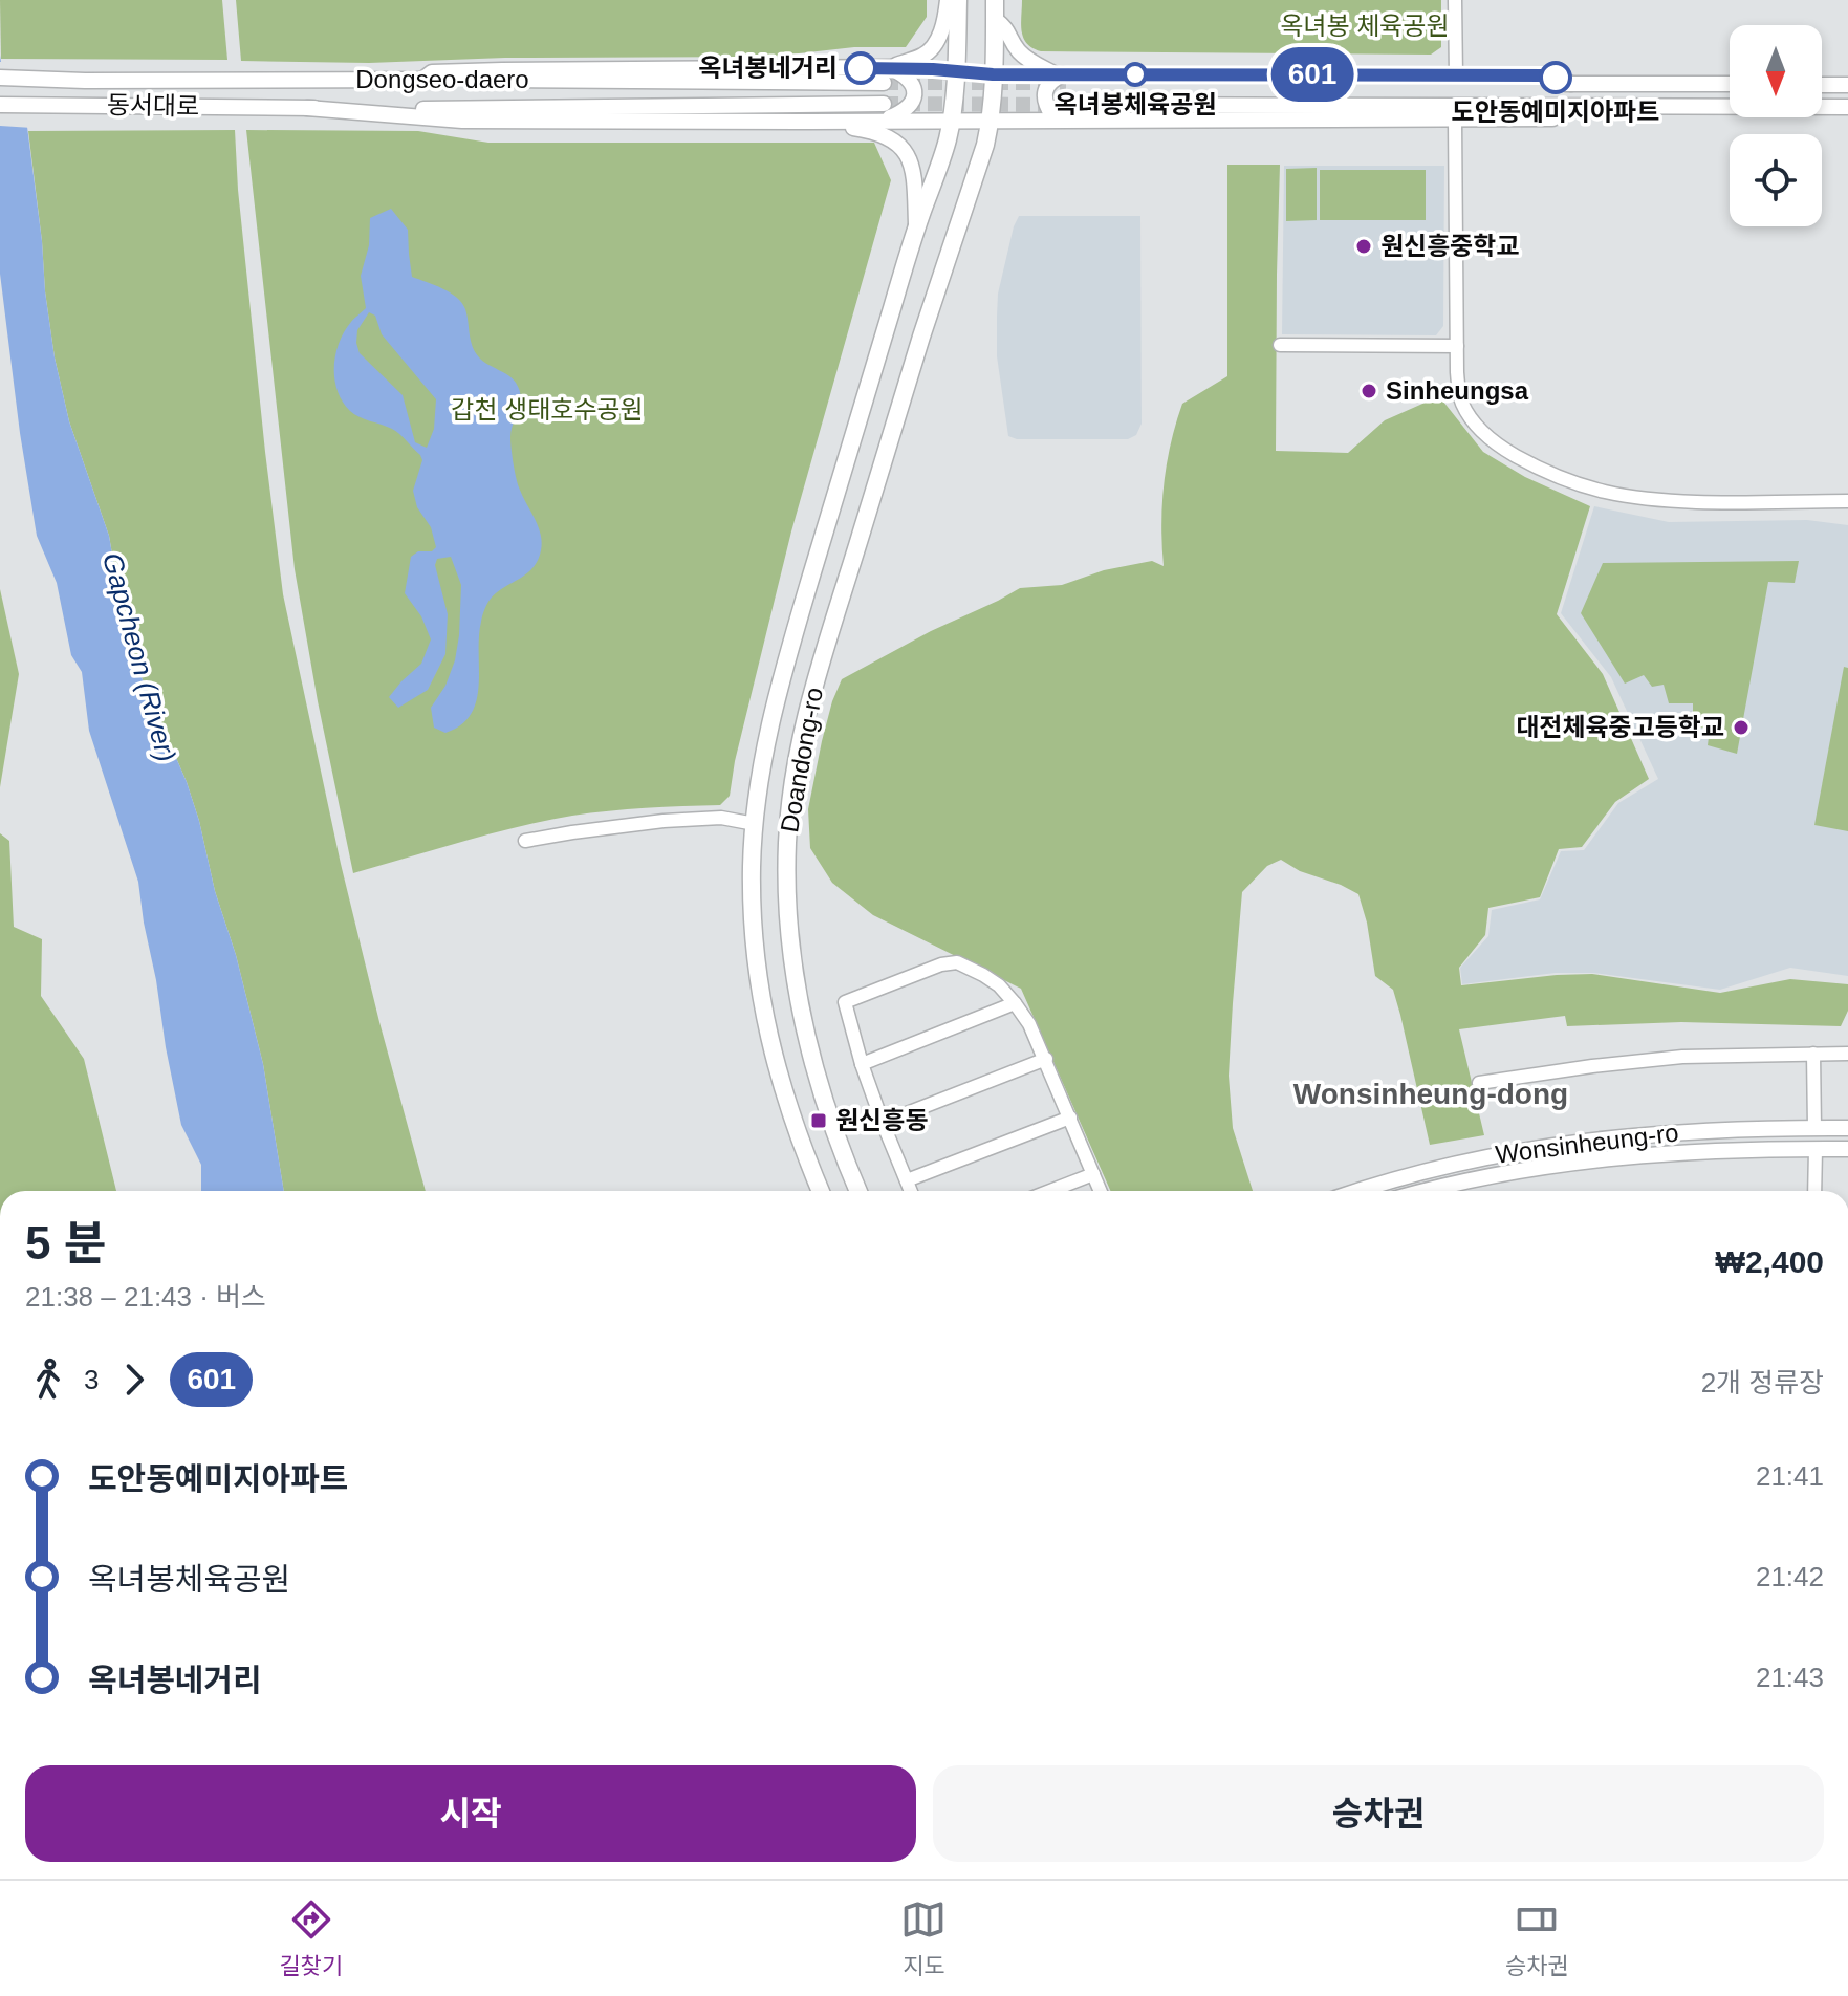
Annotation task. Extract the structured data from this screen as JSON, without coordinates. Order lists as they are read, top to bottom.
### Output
{
  "streets": {
    "main road": ["Doandong-ro"],
    "street": ["Dongseo-daero", "동서대로", "Wonsinheung-ro"]
  },
  "crossings": [
    ["Dongseo-daero", "동서대로"],
    ["Dongseo-daero", "Doandong-ro"]
  ],
  "districts": ["Wonsinheung-dong"],
  "water": ["Gapcheon (River)"],
  "parks": ["옥녀봉 체육공원", "갑천 생태호수공원"],
  "places": {
    "other": [
      "옥녀봉네거리",
      "옥녀봉체육공원",
      "도안동예미지아파트",
      "원신흥중학교",
      "Sinheungsa",
      "대전체육중고등학교"
    ],
    "transit": ["원신흥동"]
  },
  "lines": ["bus line 601"],
  "north": "bottom",
  "page": {
    "on_map": "601",
    "heading": ["5 분", "21:38 – 21:43 · 버스", "₩2,400"],
    "legs": ["3", "601", "2개 정류장"],
    "list": [
      {
        "name": "도안동예미지아파트",
        "value": "21:41"
      },
      {
        "name": "옥녀봉체육공원",
        "value": "21:42"
      },
      {
        "name": "옥녀봉네거리",
        "value": "21:43"
      }
    ],
    "buttons": ["시작", "승차권"],
    "tabs": ["길찾기", "지도", "승차권"]
  }
}
